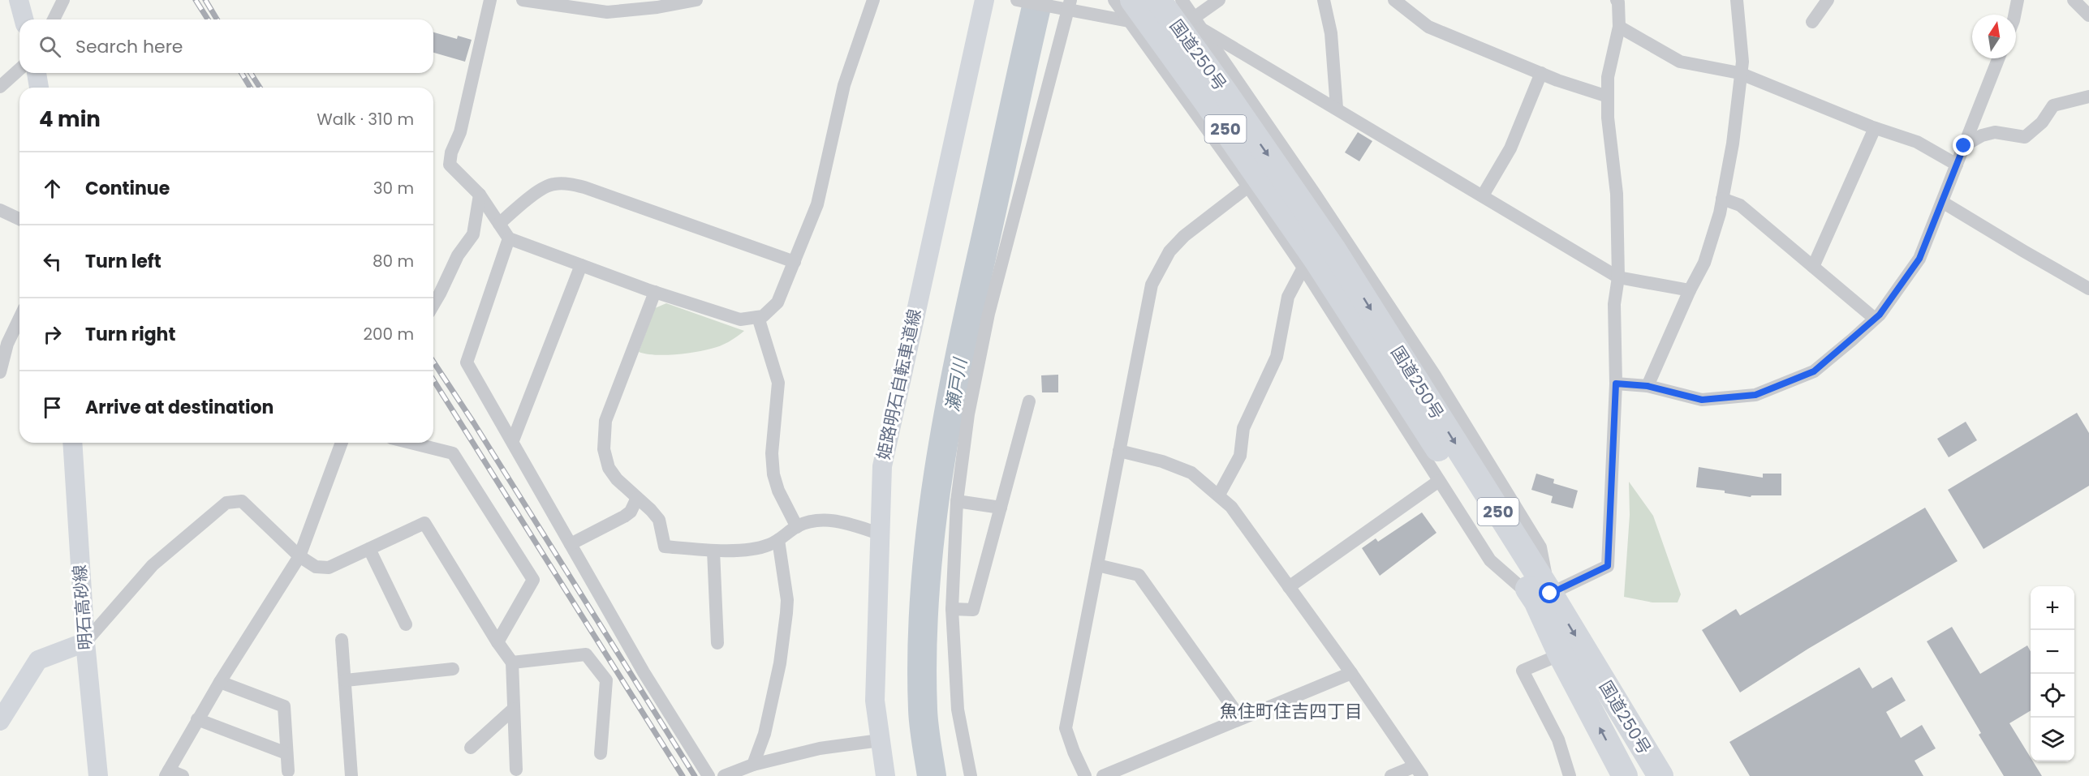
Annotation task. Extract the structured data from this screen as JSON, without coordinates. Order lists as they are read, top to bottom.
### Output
{
  "streets": {
    "highway": ["国道250号", "250"],
    "main road": ["姫路明石自転車道線", "明石高砂線"]
  },
  "districts": ["魚住町住吉四丁目"],
  "water": ["瀬戸川"],
  "north": "top",
  "page": {
    "search": "Search here",
    "heading": ["4 min", "Walk · 310 m"],
    "list": [
      ["Continue", "30 m"],
      ["Turn left", "80 m"],
      ["Turn right", "200 m"],
      "Arrive at destination"
    ],
    "map_buttons": ["+", "−"]
  }
}
